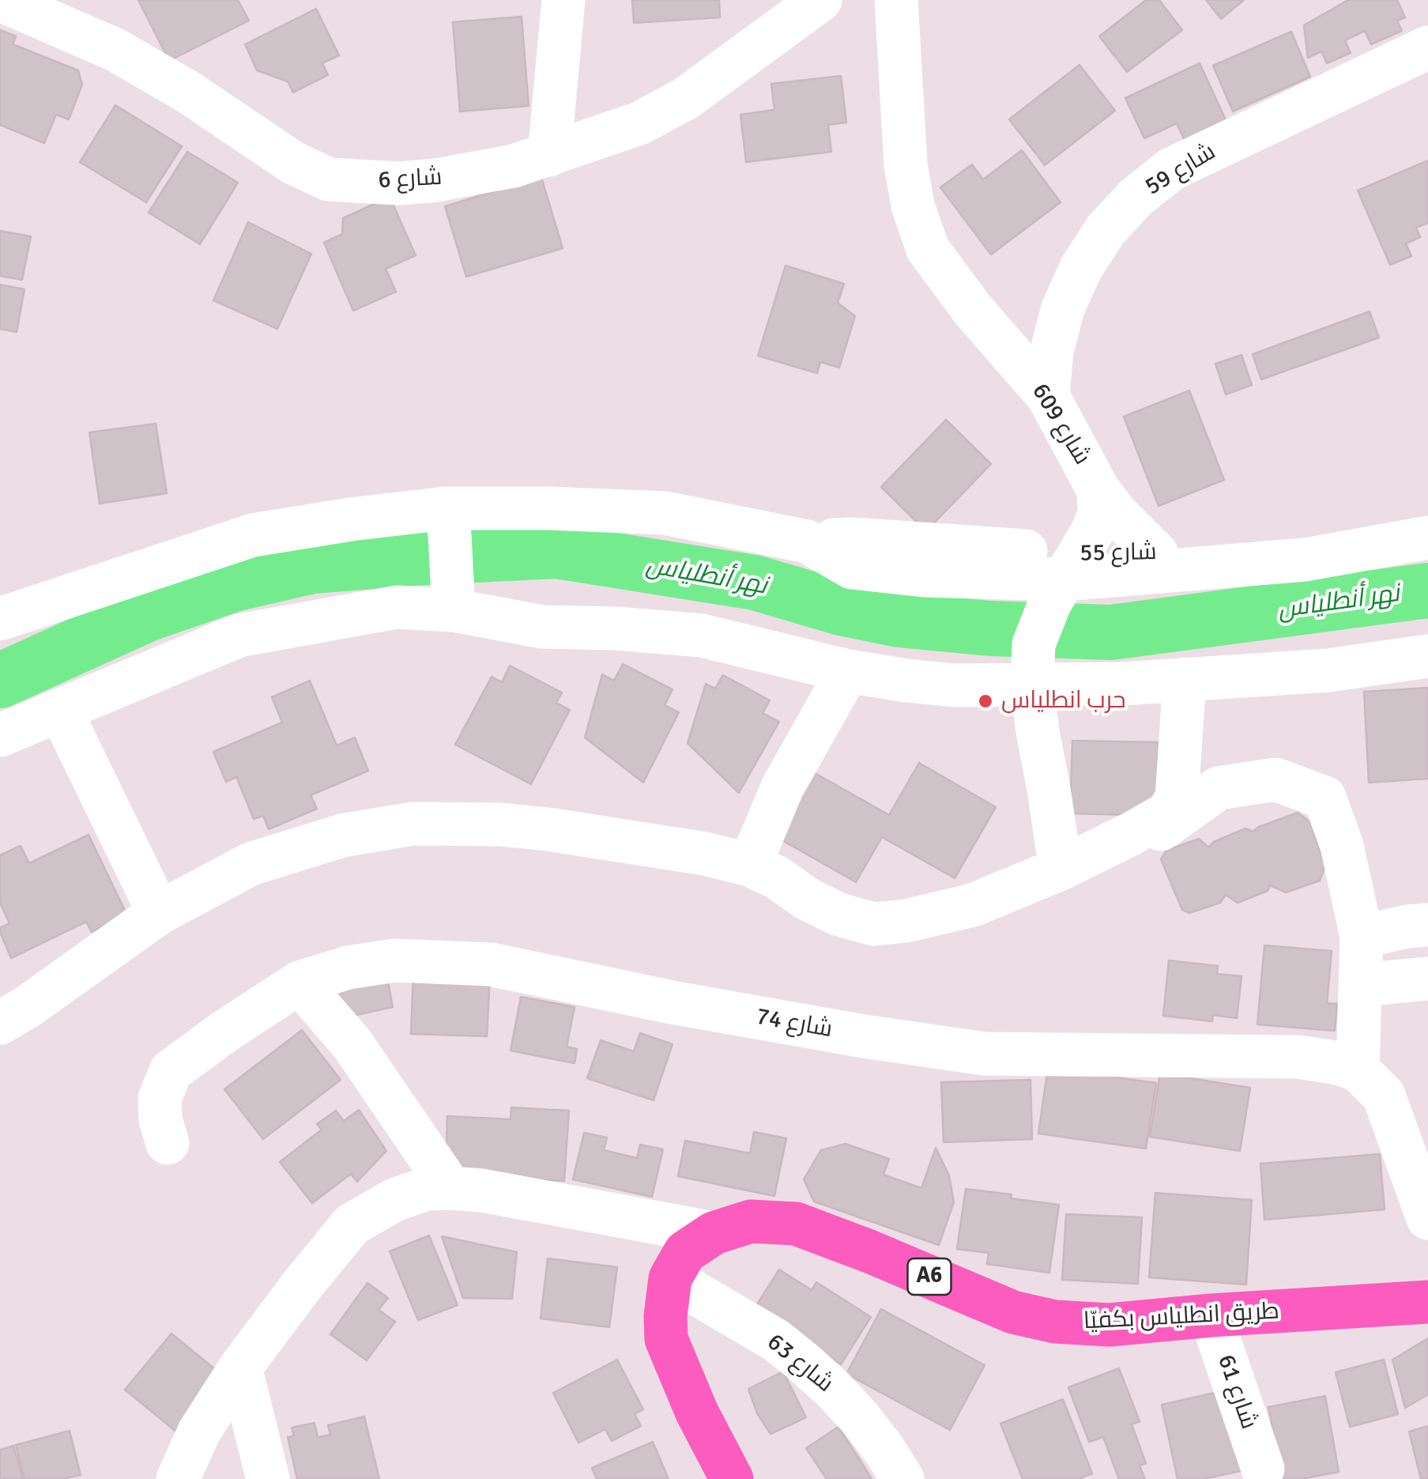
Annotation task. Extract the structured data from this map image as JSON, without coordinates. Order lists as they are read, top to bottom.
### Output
{
  "streets": {
    "highway": ["A6", "طريق انطلياس بكفيّا"],
    "street": [
      "شارع 59",
      "شارع 6",
      "شارع 609",
      "شارع 55",
      "شارع 74",
      "شارع 63",
      "شارع 61"
    ]
  },
  "crossings": [
    ["شارع 59", "شارع 609"],
    ["شارع 609", "شارع 55"],
    ["طريق انطلياس بكفيّا", "شارع 63"],
    ["طريق انطلياس بكفيّا", "شارع 61"]
  ],
  "water": ["نهر أنطلياس"],
  "places": ["حرب انطلياس"]
}
